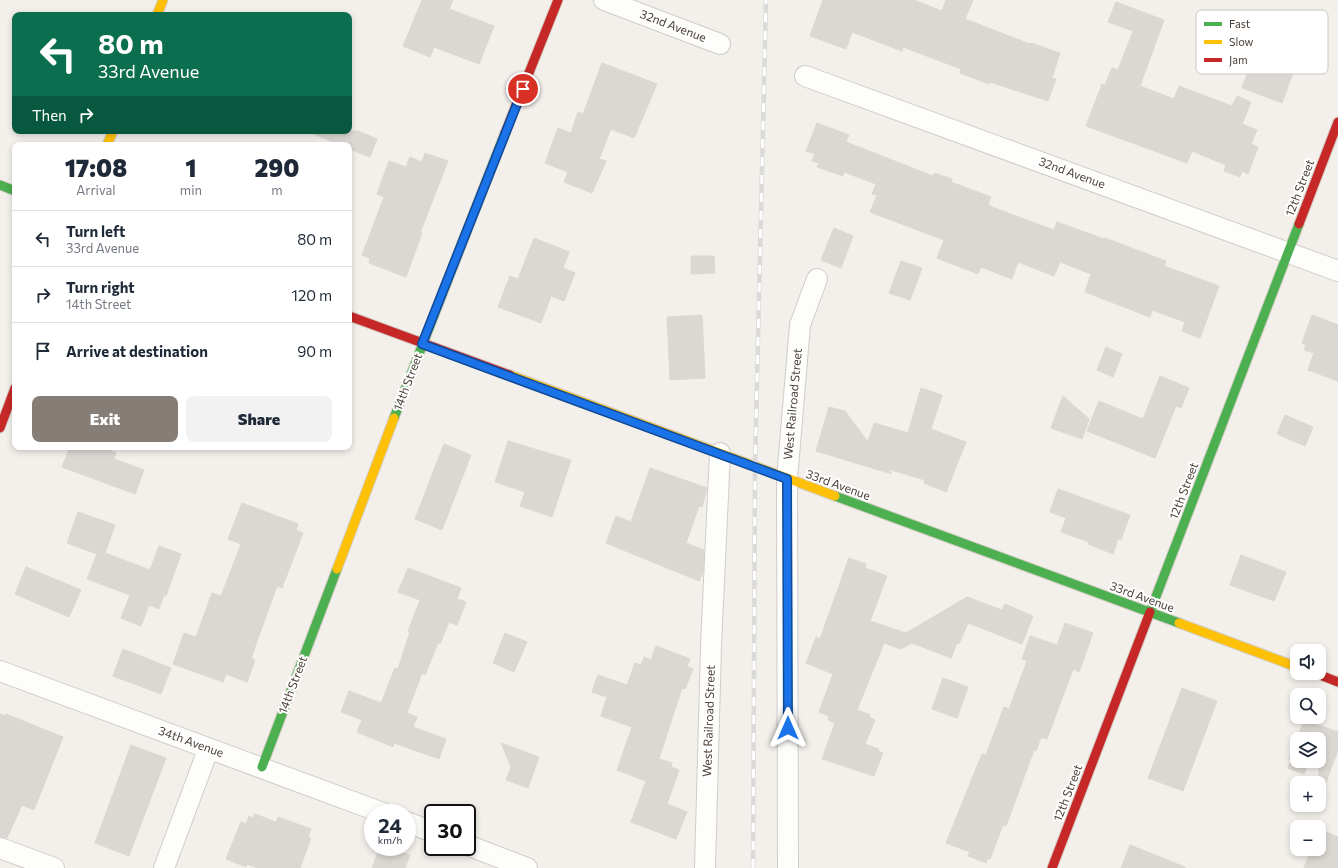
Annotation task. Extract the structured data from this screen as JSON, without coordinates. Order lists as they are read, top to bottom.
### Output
{
  "streets": {
    "street": [
      "32nd Avenue",
      "12th Street",
      "14th Street",
      "West Railroad Street",
      "33rd Avenue",
      "34th Avenue"
    ]
  },
  "crossings": [
    ["32nd Avenue", "12th Street"],
    ["12th Street", "33rd Avenue"],
    ["14th Street", "33rd Avenue"],
    ["14th Street", "34th Avenue"],
    ["West Railroad Street", "33rd Avenue"]
  ],
  "legend": ["Fast", "Slow", "Jam"],
  "page": {
    "turn": ["80 m", "33rd Avenue"],
    "then": "Then",
    "eta": [
      "17:08",
      "Arrival",
      "1",
      "min",
      "290",
      "m"
    ],
    "list": [
      {
        "name": "Turn left",
        "note": "33rd Avenue",
        "value": "80 m"
      },
      {
        "name": "Turn right",
        "note": "14th Street",
        "value": "120 m"
      },
      {
        "name": "Arrive at destination",
        "value": "90 m"
      }
    ],
    "buttons": ["Exit", "Share"],
    "map_buttons": ["+", "−"],
    "speed": "24 km/h",
    "limit": "30"
  }
}
